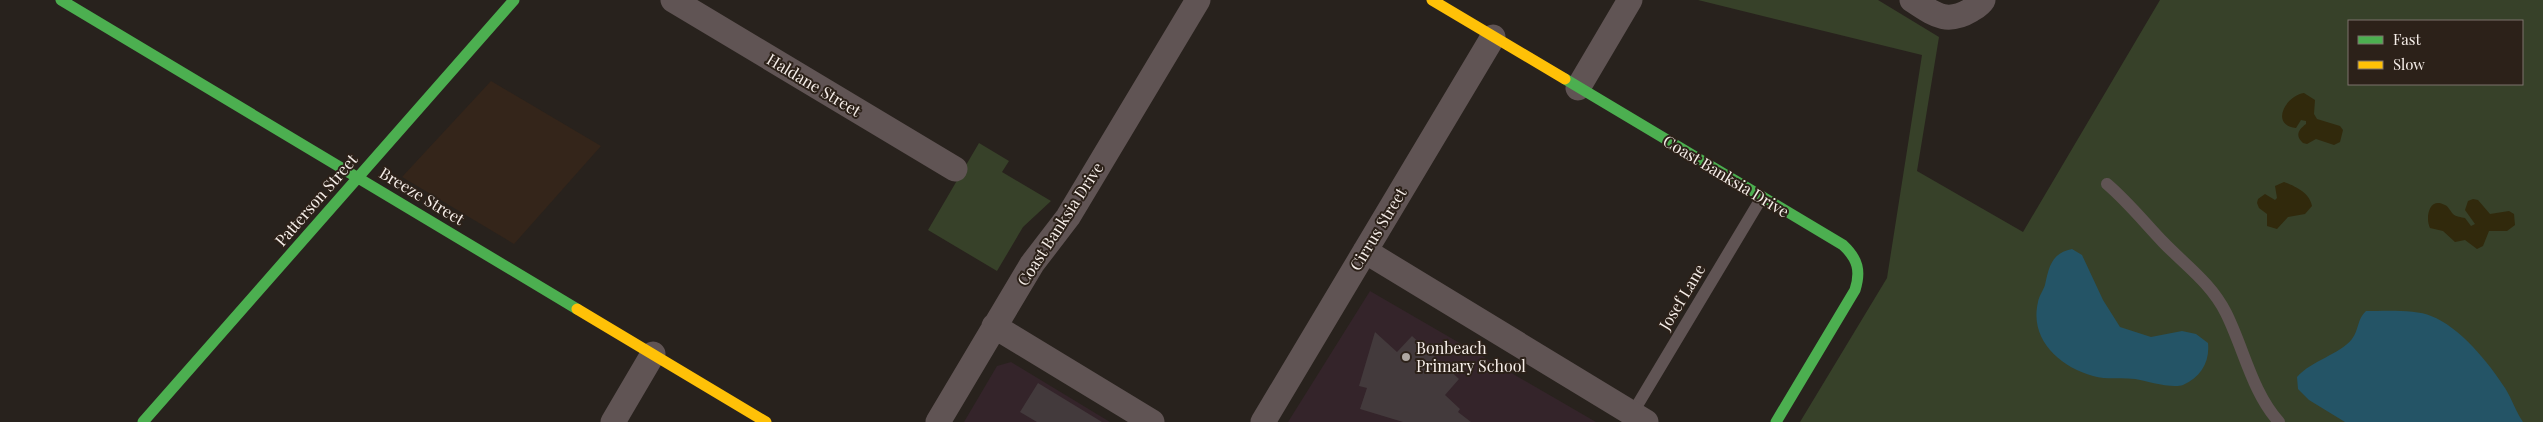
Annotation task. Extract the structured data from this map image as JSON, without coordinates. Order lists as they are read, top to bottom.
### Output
{
  "streets": {
    "street": [
      "Haldane Street",
      "Coast Banksia Drive",
      "Breeze Street",
      "Patterson Street",
      "Cirrus Street"
    ],
    "lane": ["Josef Lane"]
  },
  "crossings": [
    ["Coast Banksia Drive", "Cirrus Street"],
    ["Coast Banksia Drive", "Josef Lane"],
    ["Breeze Street", "Patterson Street"]
  ],
  "places": ["Bonbeach Primary School"],
  "legend": ["Fast", "Slow"]
}
